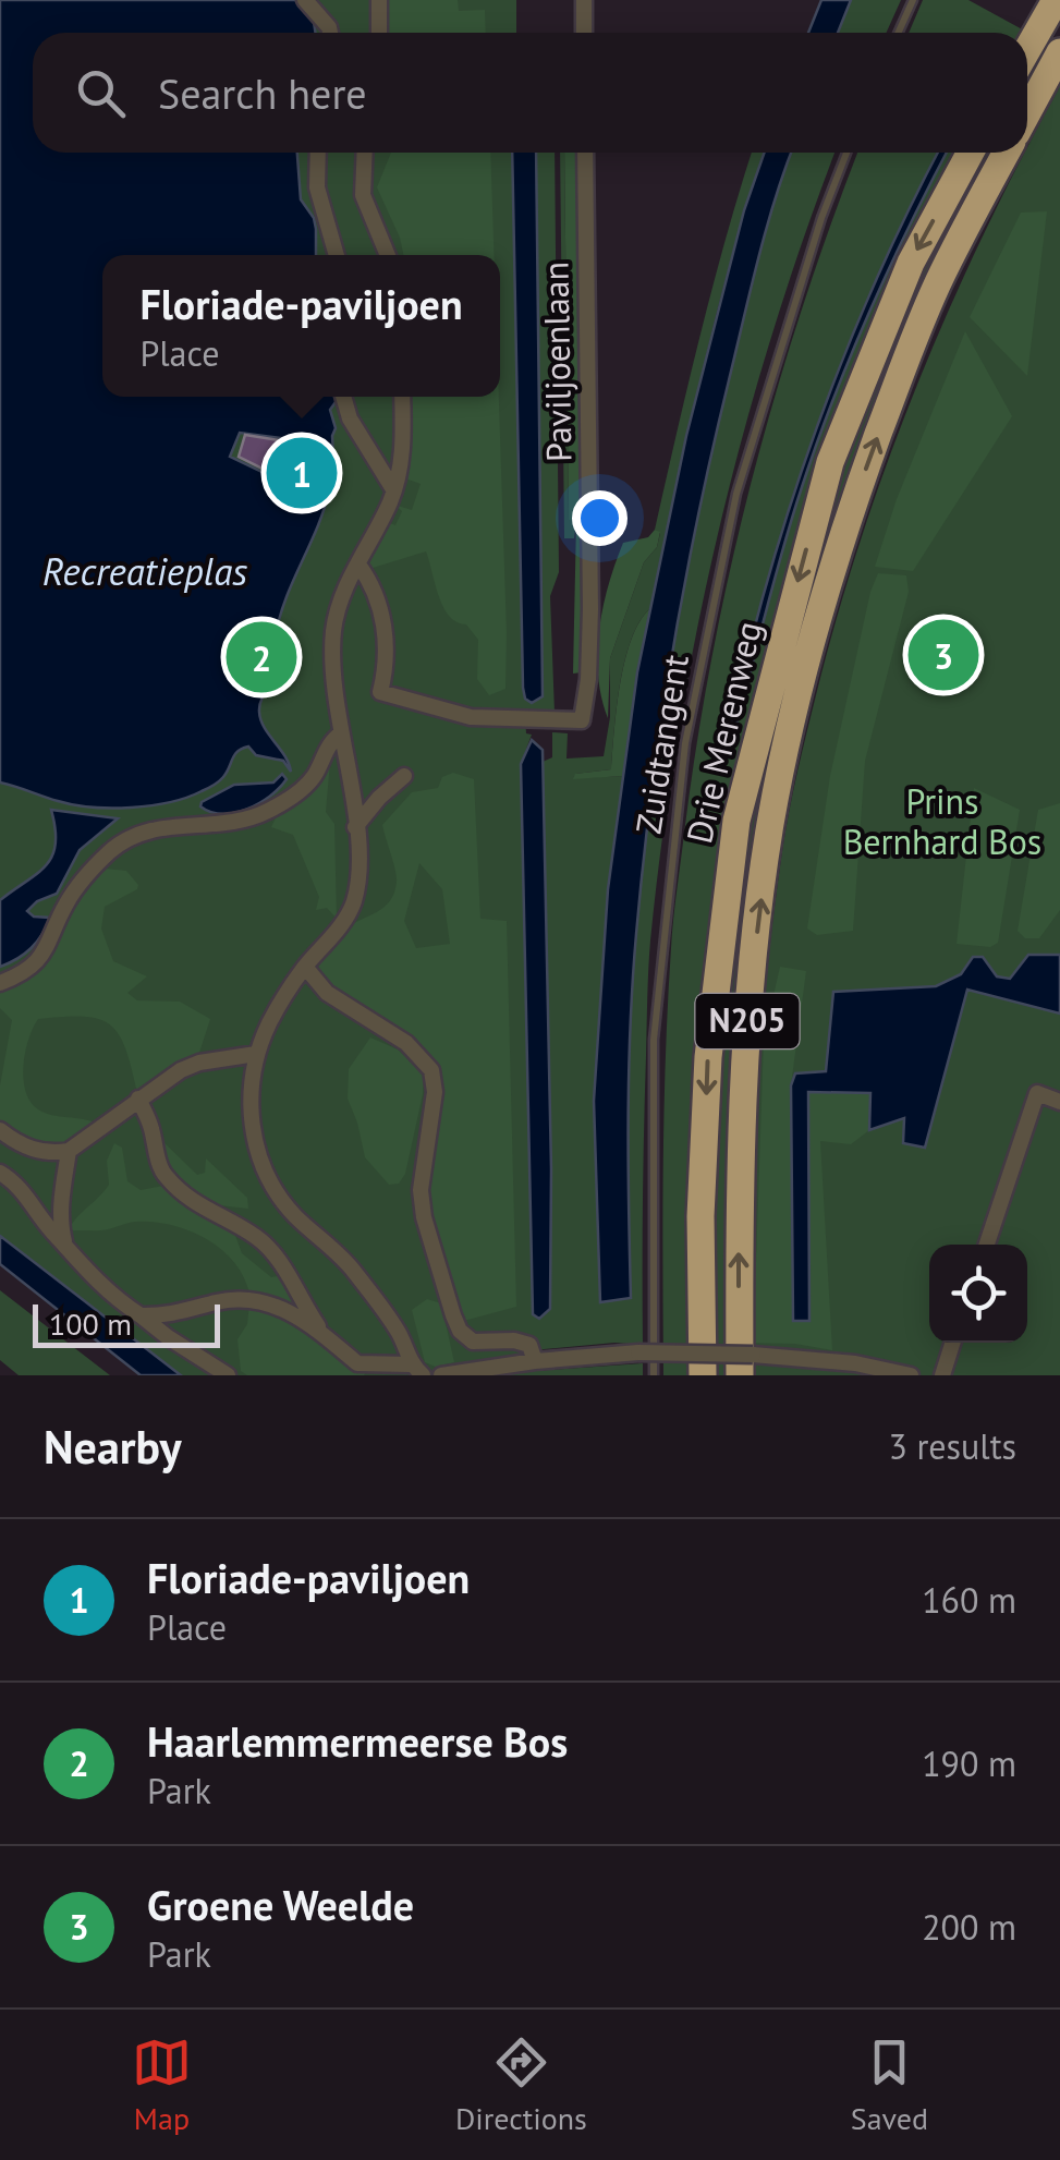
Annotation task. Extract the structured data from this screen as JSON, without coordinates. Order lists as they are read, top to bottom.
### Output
{
  "streets": {
    "highway": ["Drie Merenweg", "N205"],
    "street": ["Paviljoenlaan"],
    "lane": ["Zuidtangent"]
  },
  "water": ["Recreatieplas"],
  "parks": ["Prins Bernhard Bos"],
  "scale_bar": "100 m",
  "page": {
    "search": "Search here",
    "popup": ["Floriade-paviljoen", "Place"],
    "pins": ["1", "3", "2"],
    "scale": "100 m",
    "heading": ["Nearby", "3 results"],
    "list": [
      {
        "mark": "1",
        "name": "Floriade-paviljoen",
        "note": "Place",
        "value": "160 m"
      },
      {
        "mark": "2",
        "name": "Haarlemmermeerse Bos",
        "note": "Park",
        "value": "190 m"
      },
      {
        "mark": "3",
        "name": "Groene Weelde",
        "note": "Park",
        "value": "200 m"
      }
    ],
    "nav": ["Map", "Directions", "Saved"]
  }
}
